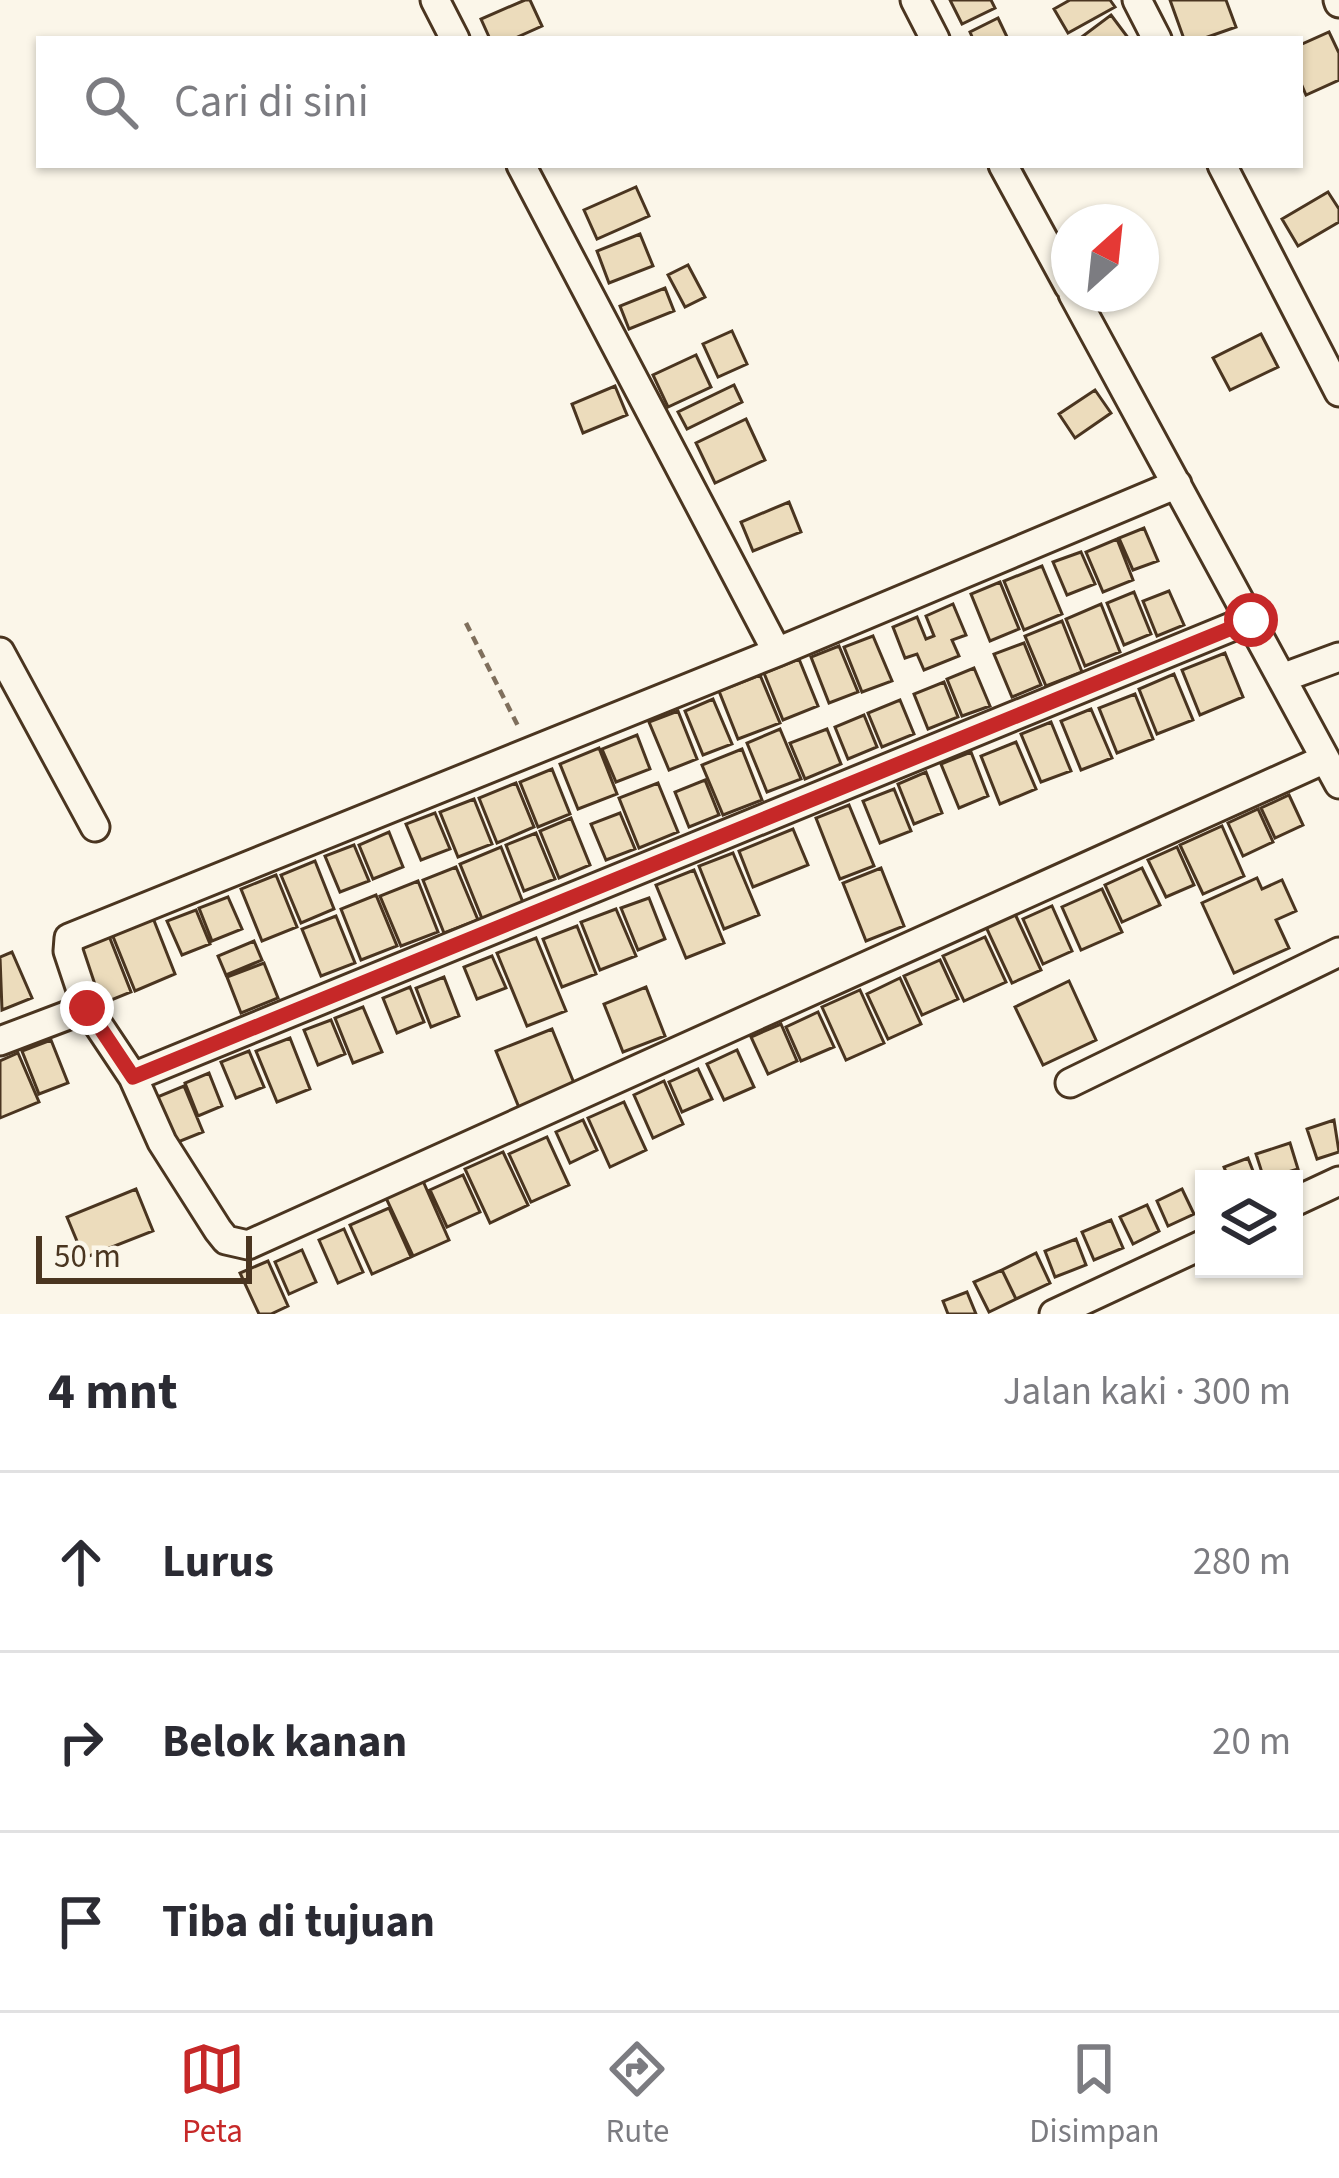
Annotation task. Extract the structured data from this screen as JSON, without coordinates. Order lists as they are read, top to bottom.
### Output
{
  "scale_bar": "50 m",
  "north": "top right",
  "page": {
    "search": "Cari di sini",
    "scale": "50 m",
    "heading": ["4 mnt", "Jalan kaki · 300 m"],
    "list": [
      ["Lurus", "280 m"],
      ["Belok kanan", "20 m"],
      "Tiba di tujuan"
    ],
    "nav": ["Peta", "Rute", "Disimpan"]
  }
}
